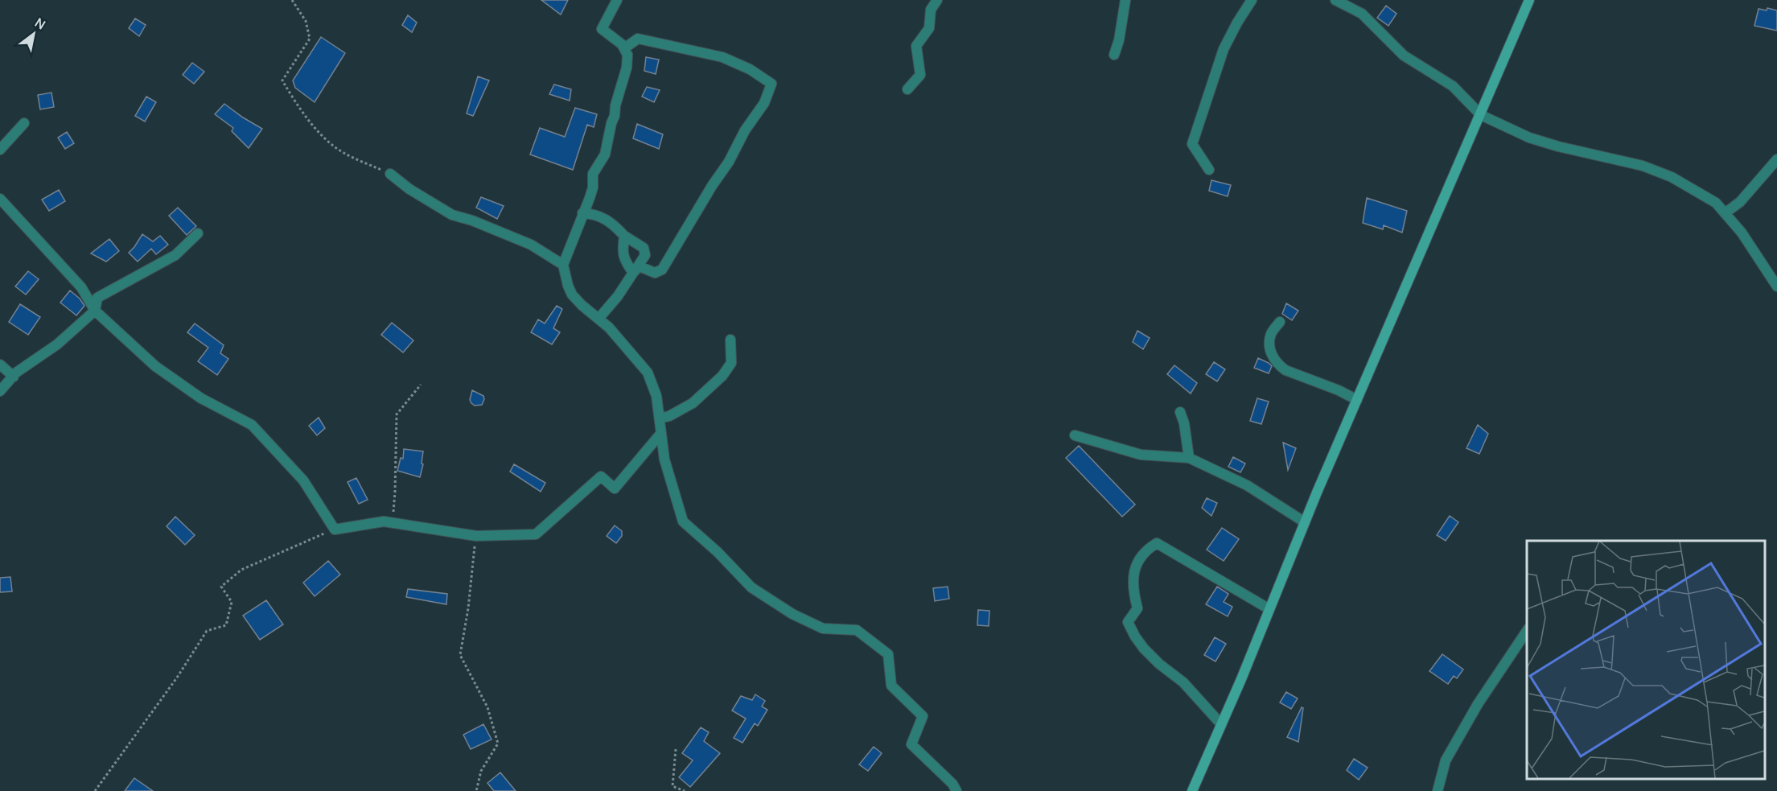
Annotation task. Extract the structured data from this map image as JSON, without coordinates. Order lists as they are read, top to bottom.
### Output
{
  "north": "top right"
}
